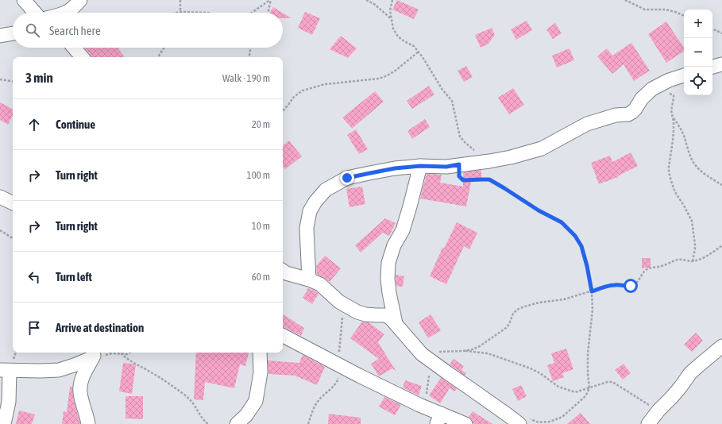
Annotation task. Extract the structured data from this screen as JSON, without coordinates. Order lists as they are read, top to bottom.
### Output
{
  "page": {
    "map_buttons": ["+", "−"],
    "search": "Search here",
    "heading": ["3 min", "Walk · 190 m"],
    "list": [
      ["Continue", "20 m"],
      ["Turn right", "100 m"],
      ["Turn right", "10 m"],
      ["Turn left", "60 m"],
      "Arrive at destination"
    ]
  }
}
